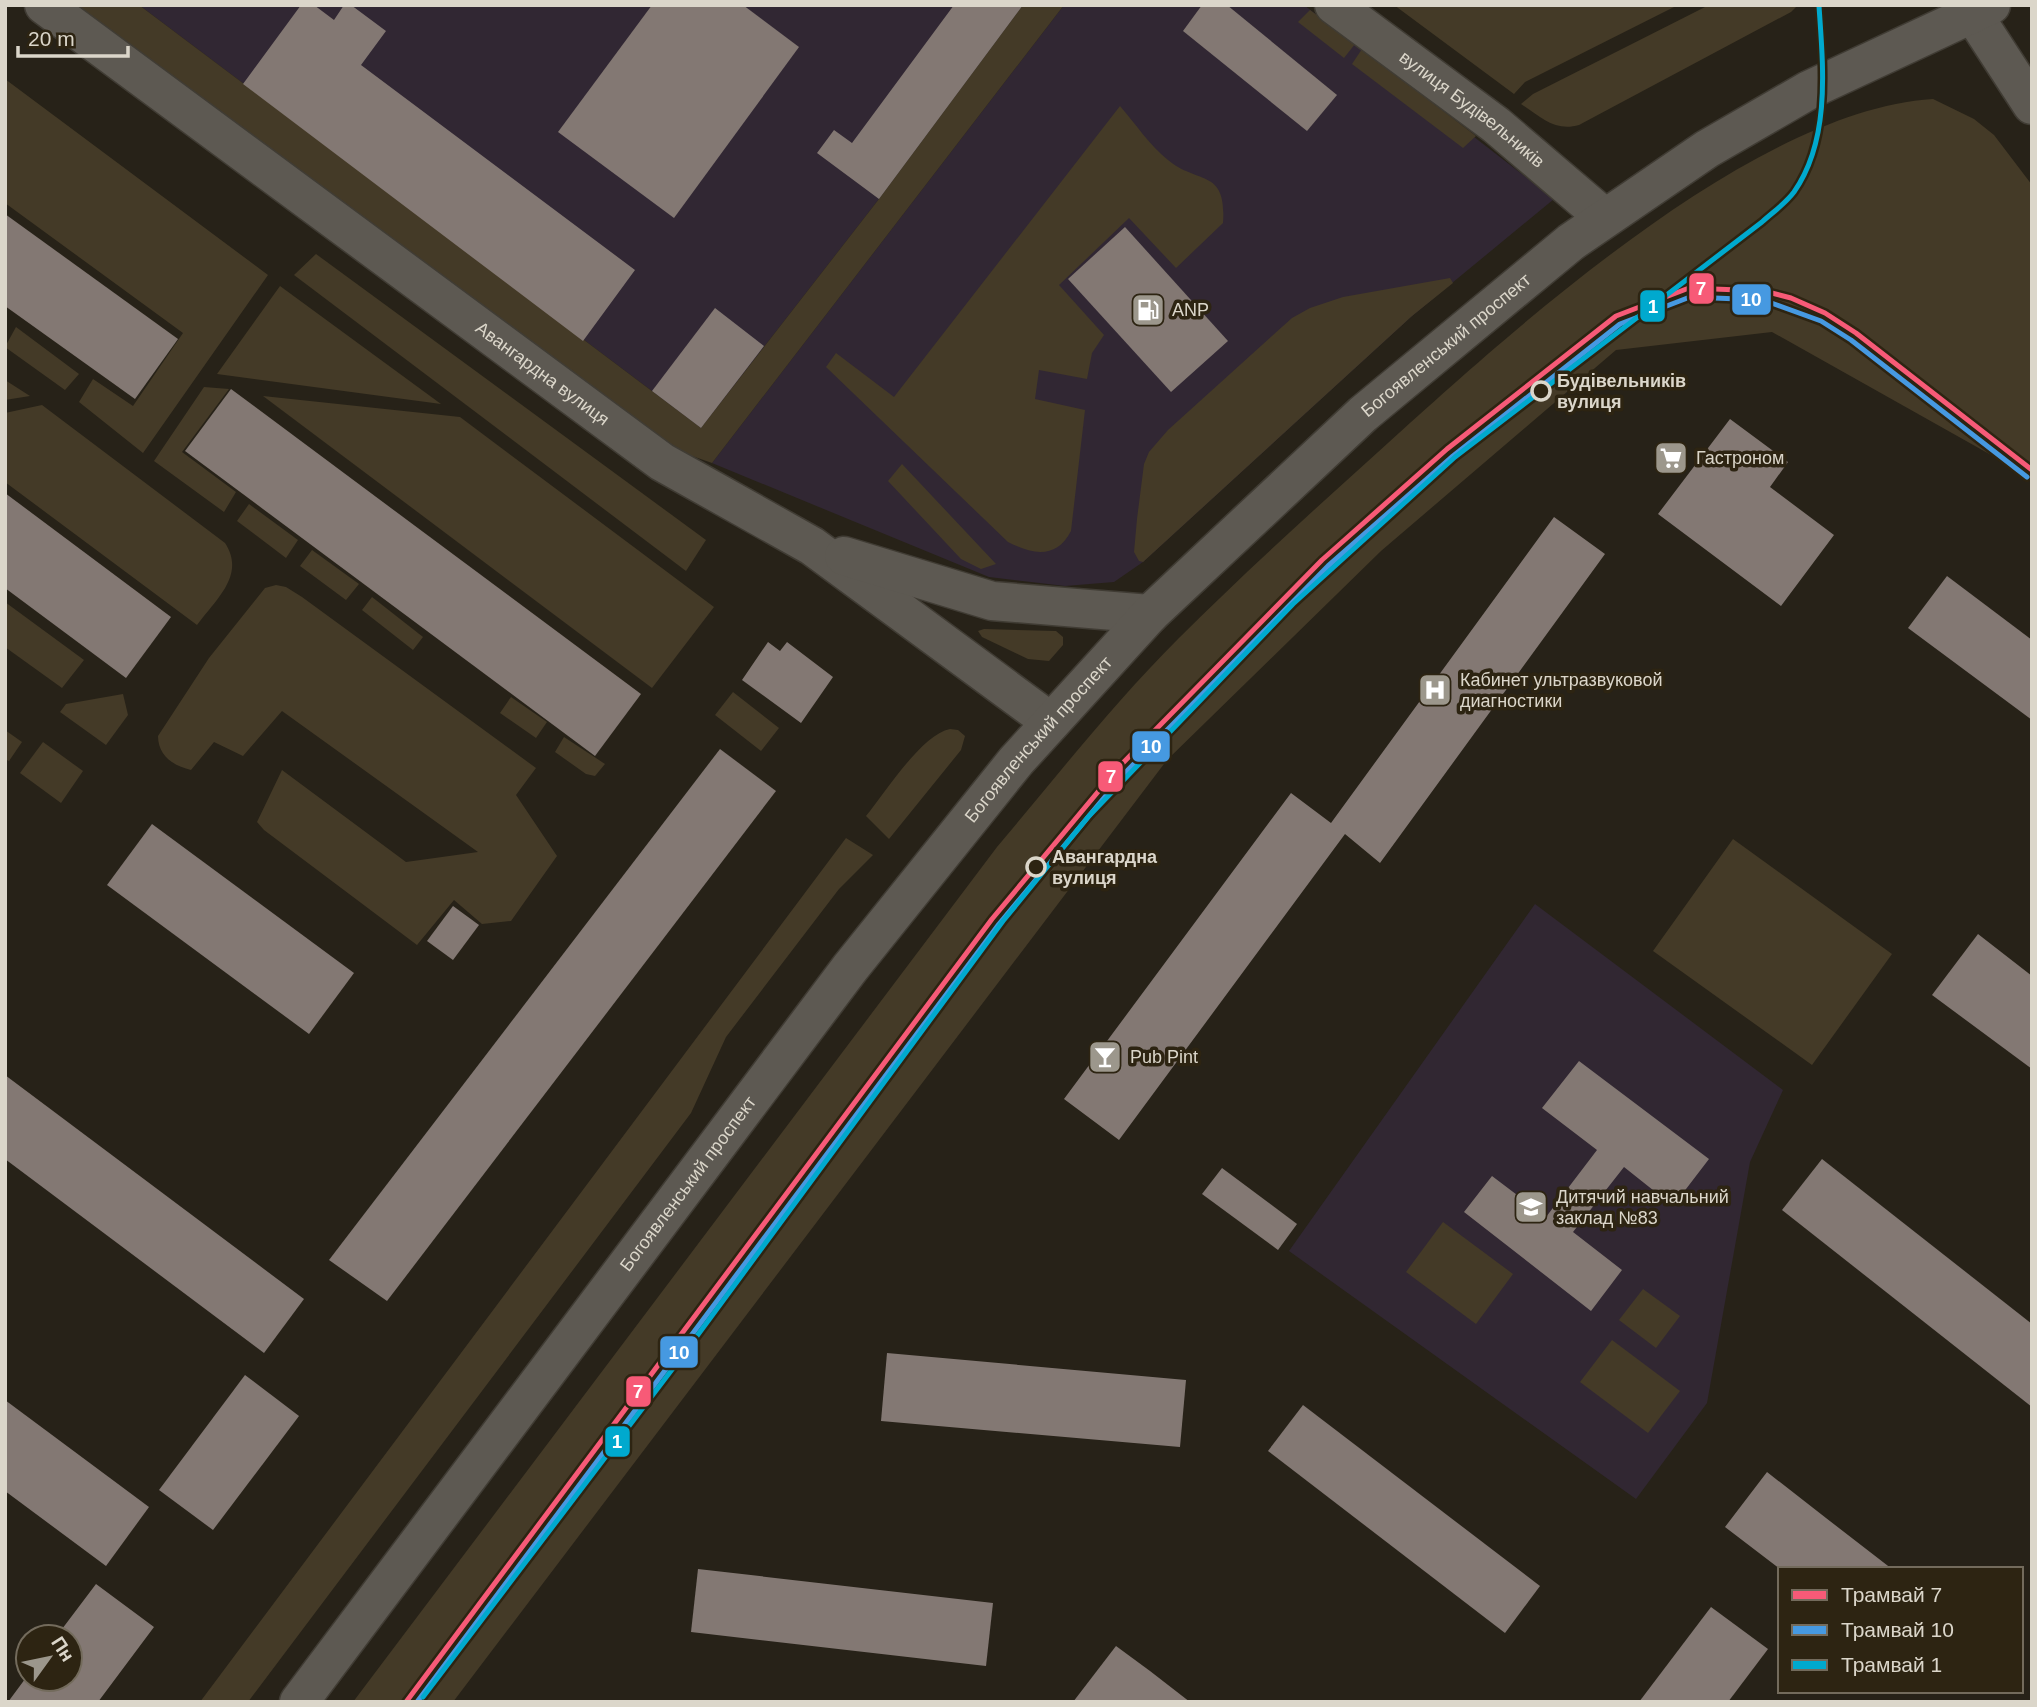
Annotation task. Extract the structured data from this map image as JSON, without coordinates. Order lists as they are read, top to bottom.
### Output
{
  "streets": {
    "main road": ["вулиця Будівельників", "Богоявленський проспект", "Авангардна вулиця"]
  },
  "crossings": [
    ["вулиця Будівельників", "Богоявленський проспект"],
    ["Богоявленський проспект", "Авангардна вулиця"]
  ],
  "places": {
    "fuel station": ["ANP"],
    "other": ["Будівельників вулиця", "Авангардна вулиця"],
    "supermarket": ["Гастроном"],
    "hospital": ["Кабинет ультразвуковой диагностики"],
    "bar": ["Pub Pint"],
    "school or university": ["Дитячий навчальний заклад №83"]
  },
  "lines": ["tram line 1", "tram line 7", "tram line 10"],
  "legend": ["Трамвай 7", "Трамвай 10", "Трамвай 1"],
  "scale_bar": "20 m",
  "north": "top right"
}
